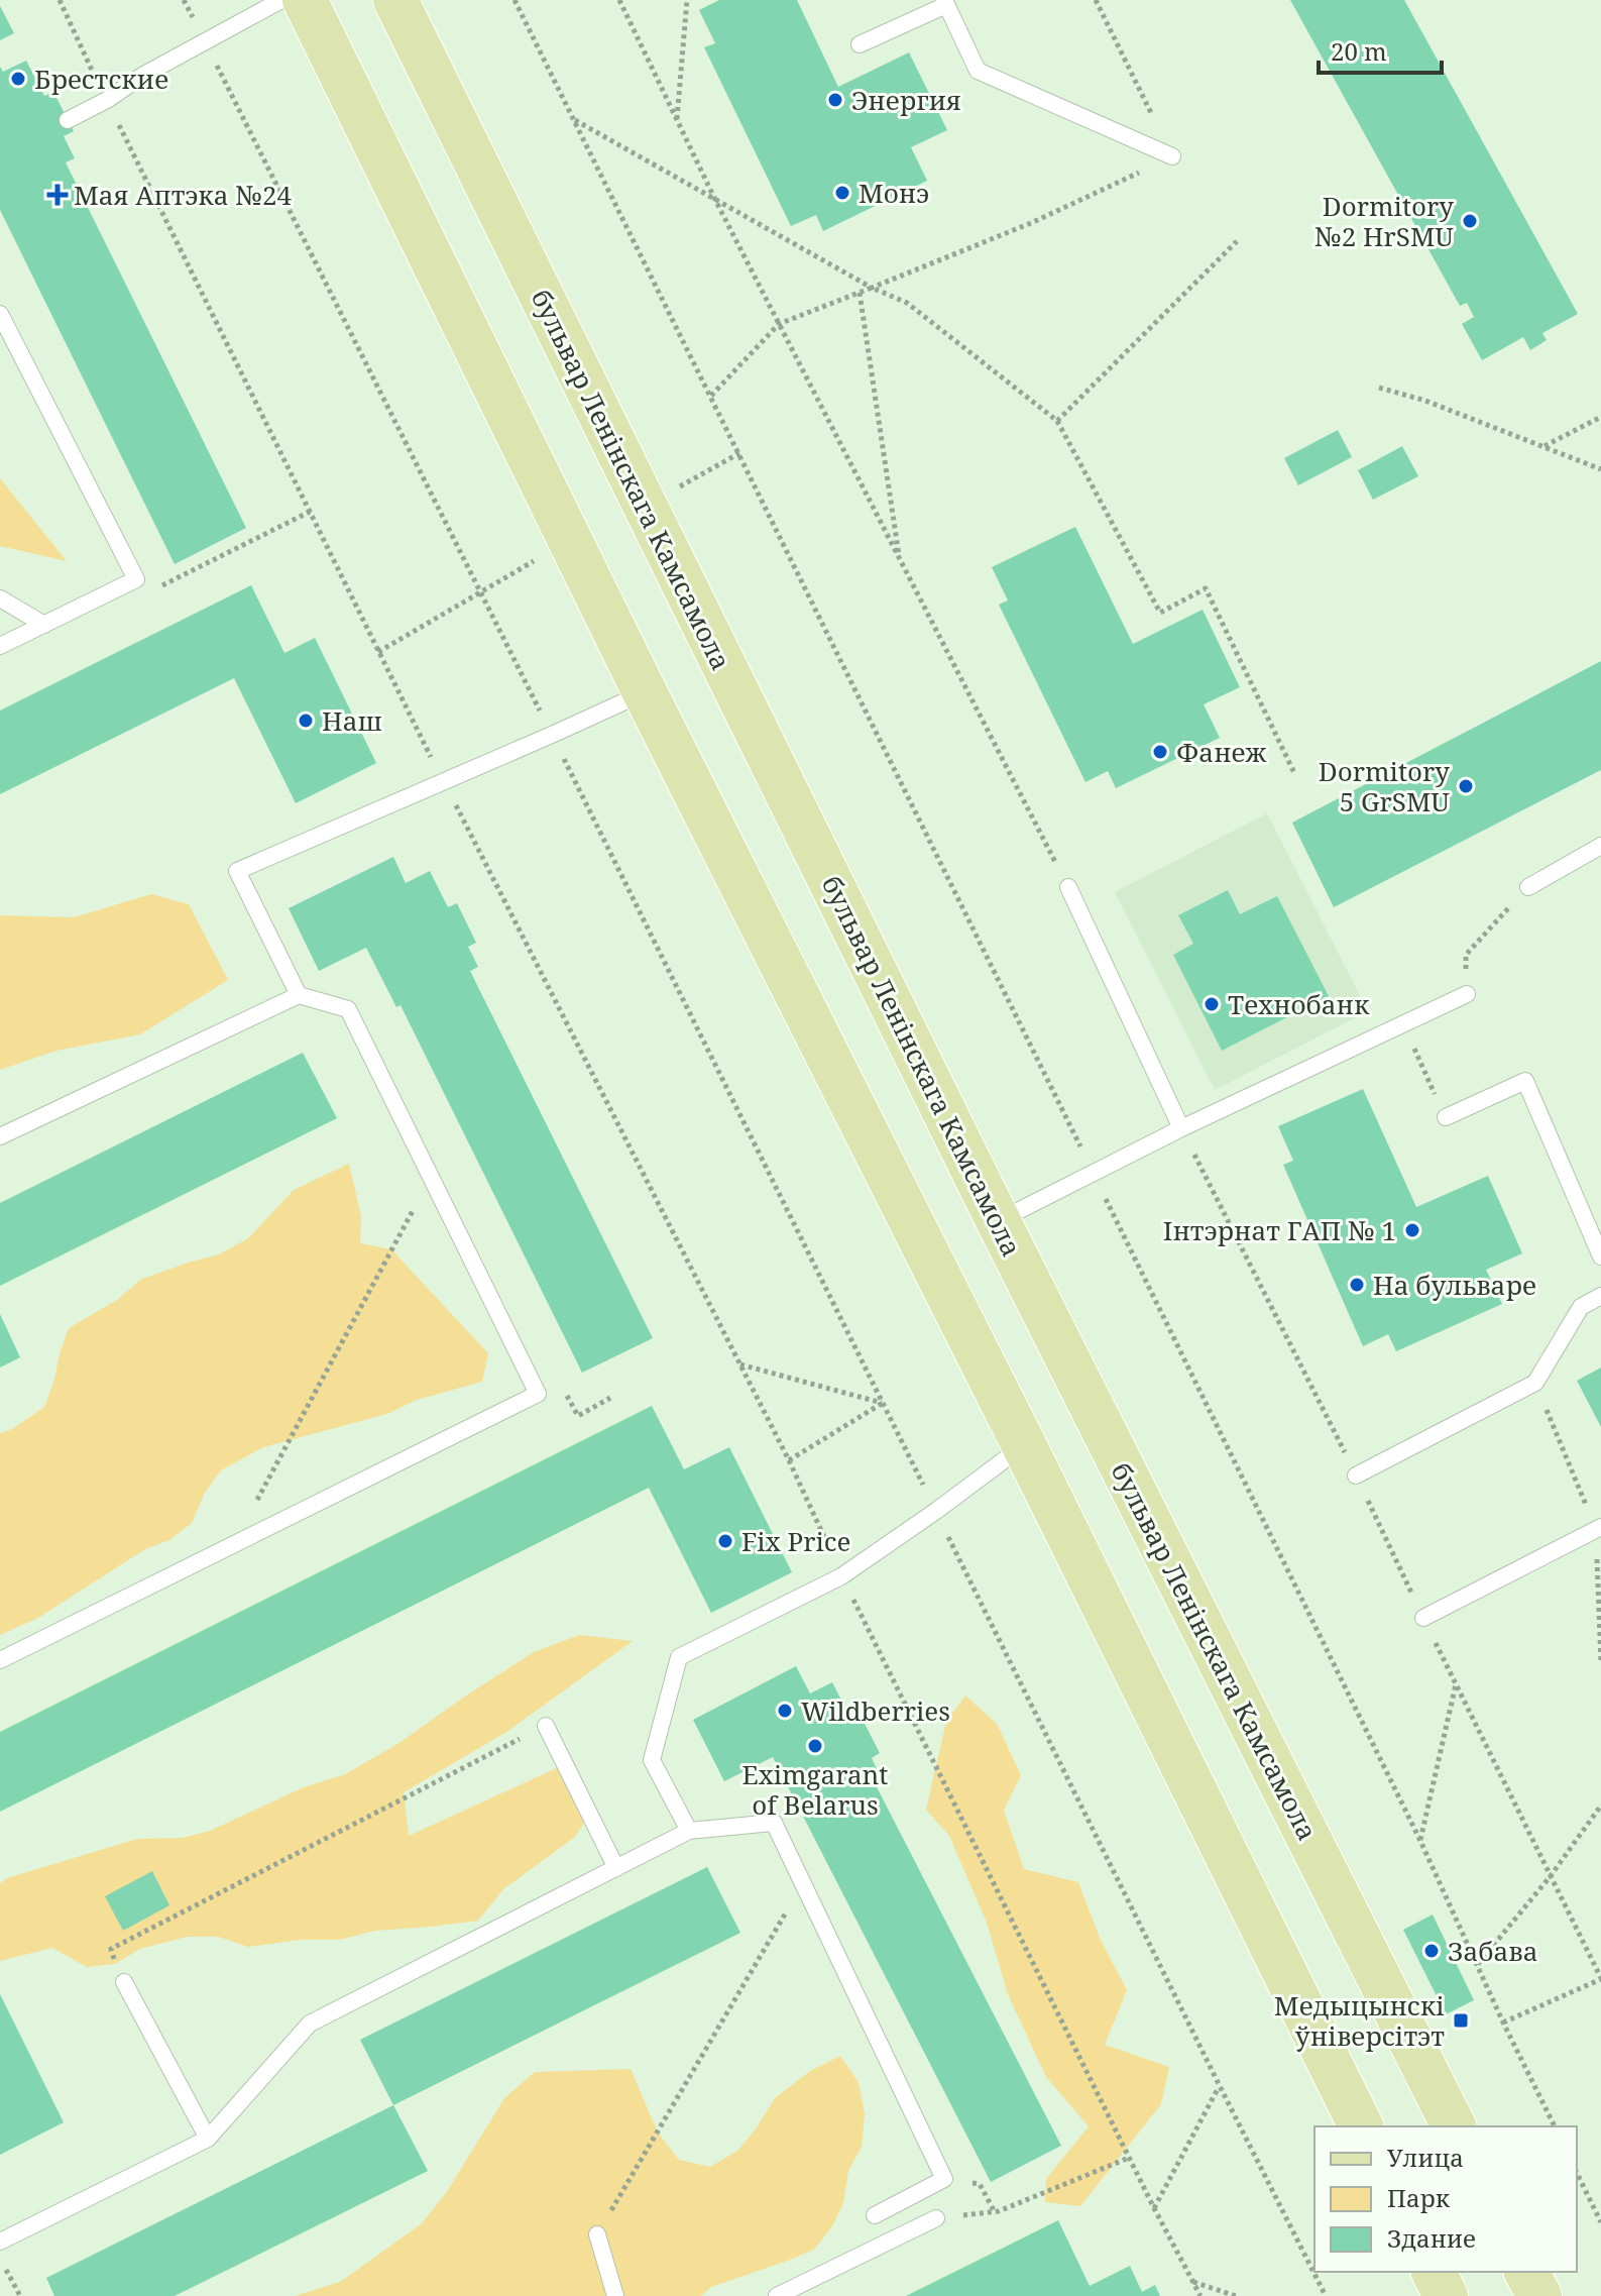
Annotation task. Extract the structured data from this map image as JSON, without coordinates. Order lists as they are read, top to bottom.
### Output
{
  "streets": {
    "main road": ["бульвар Ленінскага Камсамола"]
  },
  "places": {
    "other": [
      "Брестские",
      "Энергия",
      "Монэ",
      "Dormitory №2 HrSMU",
      "Наш",
      "Фанеж",
      "Dormitory 5 GrSMU",
      "Технобанк",
      "Інтэрнат ГАП № 1",
      "На бульваре",
      "Fix Price",
      "Wildberries",
      "Eximgarant of Belarus",
      "Забава"
    ],
    "health": ["Мая Аптэка №24"],
    "transit": ["Медыцынскі ўніверсітэт"]
  },
  "legend": ["Улица", "Парк", "Здание"],
  "scale_bar": "20 m"
}
